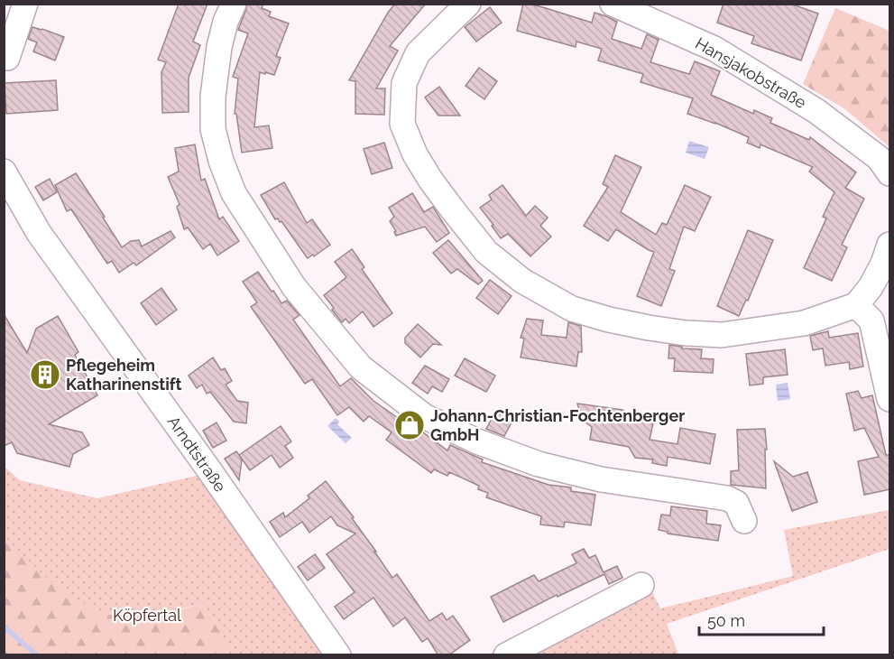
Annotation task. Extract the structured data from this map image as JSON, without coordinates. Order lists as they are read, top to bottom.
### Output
{
  "streets": {
    "street": ["Hansjakobstraße", "Arndtstraße"]
  },
  "parks": ["Köpfertal"],
  "places": {
    "building": ["Pflegeheim Katharinenstift"],
    "shop": ["Johann-Christian-Fochtenberger GmbH"]
  },
  "scale_bar": "50 m"
}
